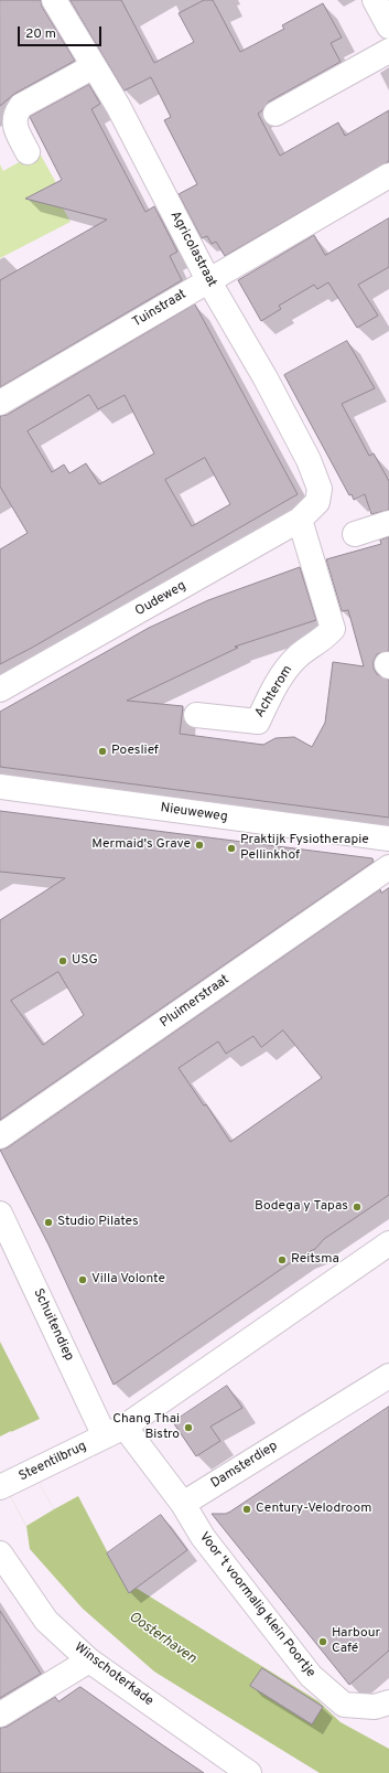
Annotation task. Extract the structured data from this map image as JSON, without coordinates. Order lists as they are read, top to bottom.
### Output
{
  "streets": {
    "street": [
      "Agricolastraat",
      "Tuinstraat",
      "Oudeweg",
      "Achterom",
      "Nieuweweg",
      "Pluimerstraat",
      "Schuitendiep",
      "Steentilbrug",
      "Damsterdiep",
      "Voor 't voormalig klein Poortje",
      "Winschoterkade"
    ]
  },
  "crossings": [
    ["Agricolastraat", "Tuinstraat"],
    ["Agricolastraat", "Oudeweg"],
    ["Oudeweg", "Achterom"],
    ["Schuitendiep", "Steentilbrug"],
    ["Damsterdiep", "Voor 't voormalig klein Poortje"]
  ],
  "water": ["Oosterhaven"],
  "places": [
    "Poeslief",
    "Mermaid's Grave",
    "Praktijk Fysiotherapie Pellinkhof",
    "USG",
    "Bodega y Tapas",
    "Studio Pilates",
    "Reitsma",
    "Villa Volonte",
    "Chang Thai Bistro",
    "Century-Velodroom",
    "Harbour Café"
  ],
  "scale_bar": "20 m"
}
